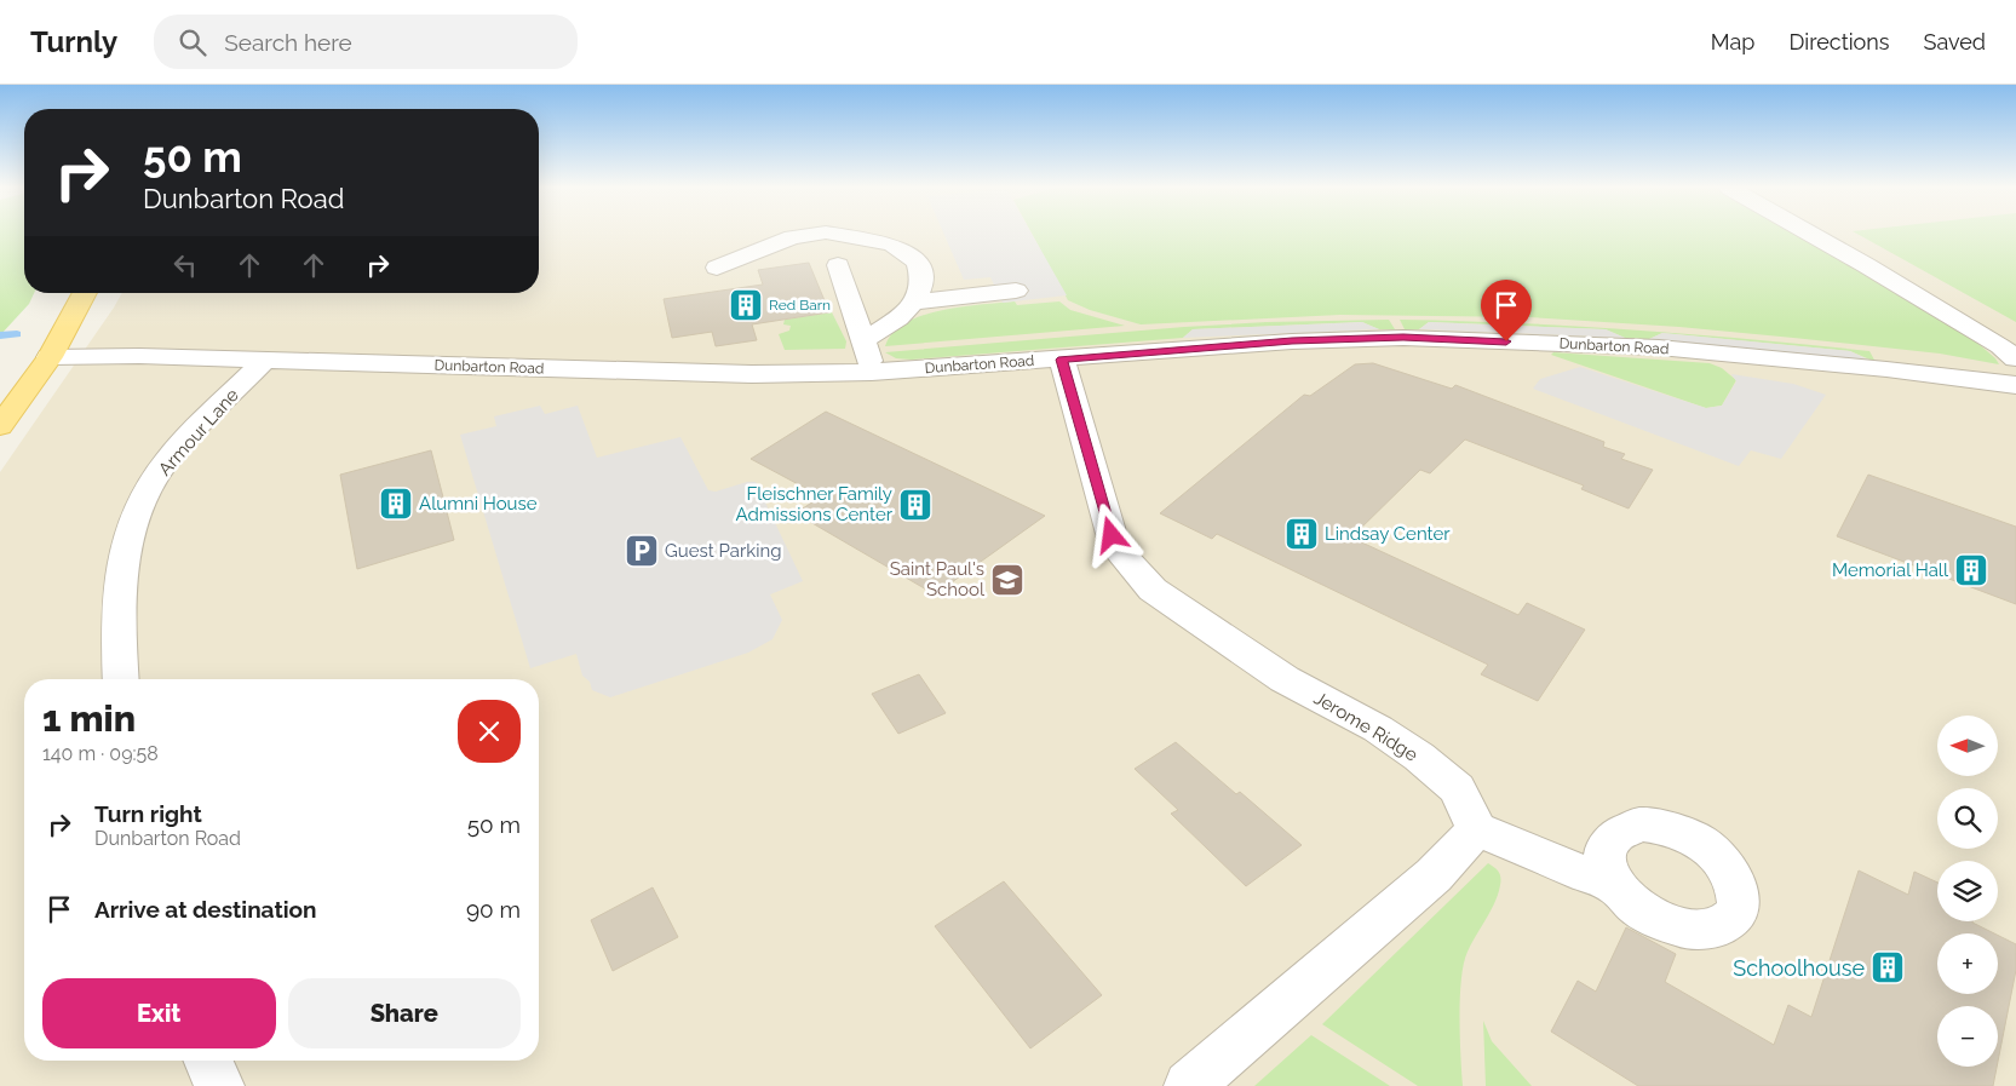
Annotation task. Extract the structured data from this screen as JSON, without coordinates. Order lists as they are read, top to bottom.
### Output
{
  "streets": {
    "street": ["Dunbarton Road", "Armour Lane", "Jerome Ridge"]
  },
  "crossings": [
    ["Dunbarton Road", "Armour Lane"],
    ["Dunbarton Road", "Jerome Ridge"]
  ],
  "places": {
    "building": [
      "Red Barn",
      "Alumni House",
      "Fleischner Family Admissions Center",
      "Lindsay Center",
      "Memorial Hall",
      "Schoolhouse"
    ],
    "parking": ["Guest Parking"],
    "school or university": ["Saint Paul's School"]
  },
  "north": "left",
  "page": {
    "header": "Turnly",
    "search": "Search here",
    "nav": ["Map", "Directions", "Saved"],
    "turn": ["50 m", "Dunbarton Road"],
    "heading": ["1 min", "140 m · 09:58"],
    "map_buttons": ["+", "−"],
    "list": [
      {
        "name": "Turn right",
        "note": "Dunbarton Road",
        "value": "50 m"
      },
      {
        "name": "Arrive at destination",
        "value": "90 m"
      }
    ],
    "buttons": ["Exit", "Share"]
  }
}
